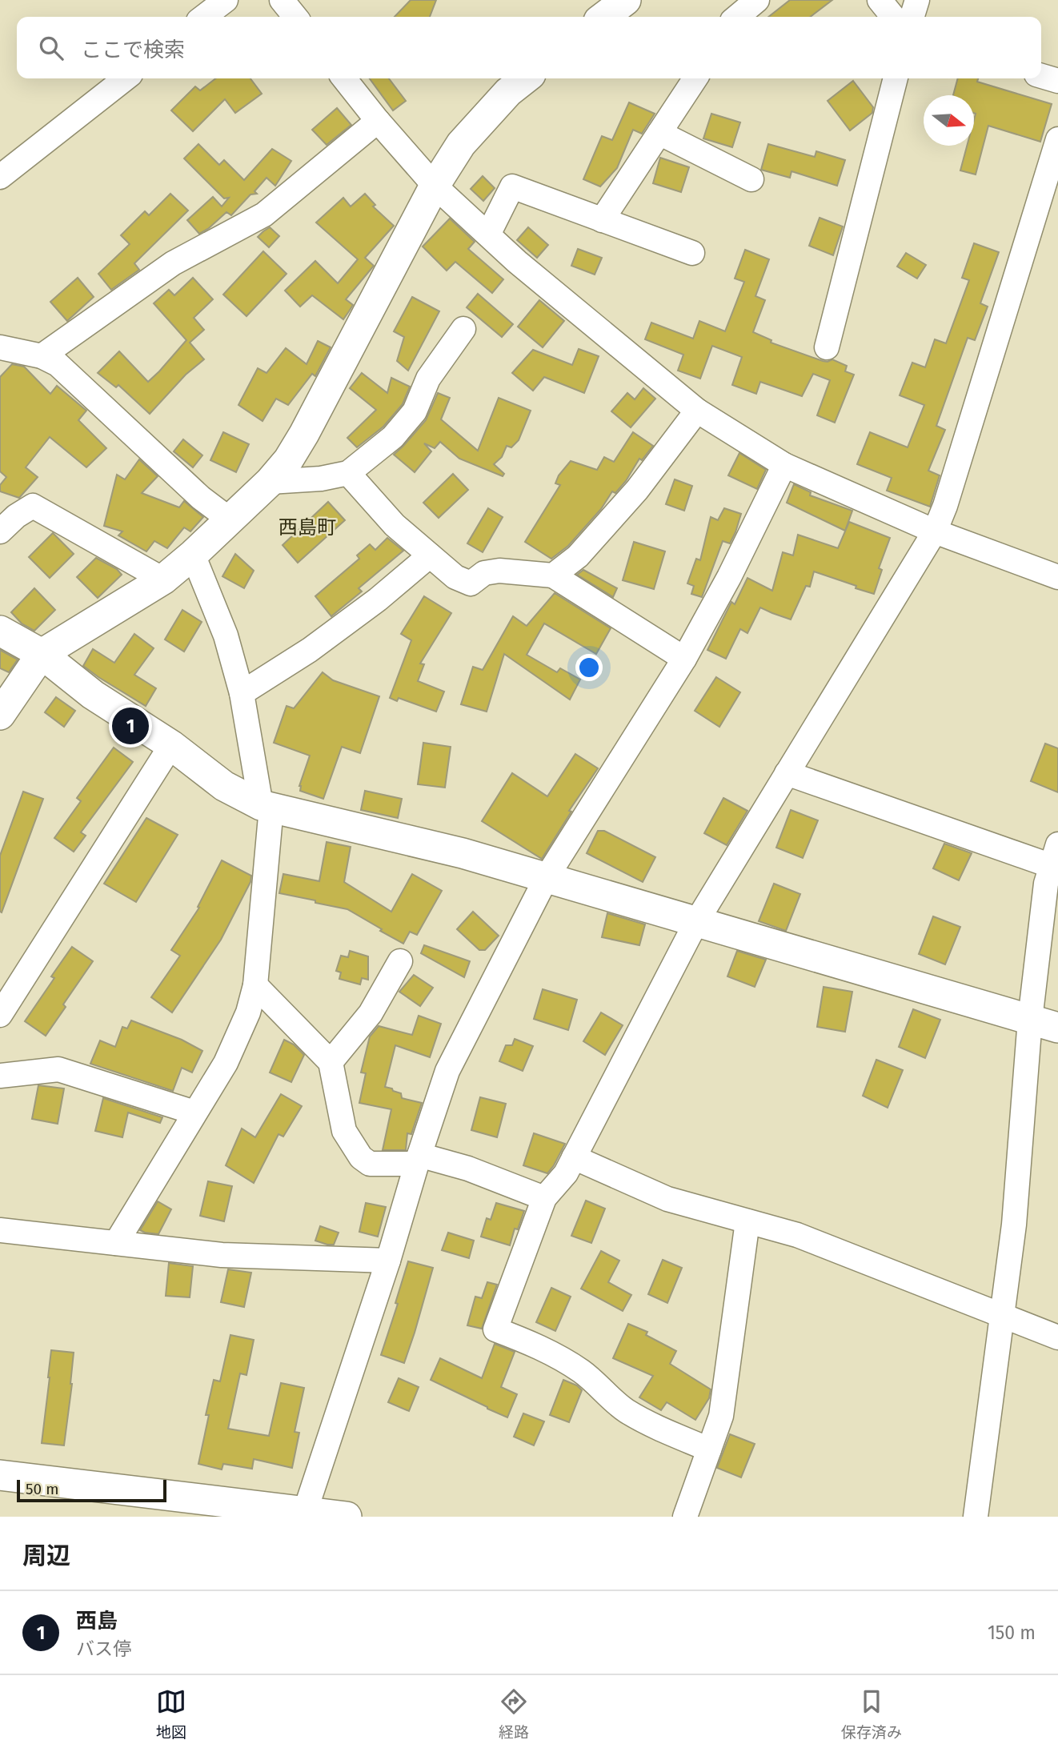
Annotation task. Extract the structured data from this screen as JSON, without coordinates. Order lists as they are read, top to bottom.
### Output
{
  "districts": ["西島町"],
  "scale_bar": "50 m",
  "north": "right",
  "page": {
    "search": "ここで検索",
    "pins": "1",
    "scale": "50 m",
    "heading": "周辺",
    "list": [
      {
        "mark": "1",
        "name": "西島",
        "note": "バス停",
        "value": "150 m"
      }
    ],
    "nav": ["地図", "経路", "保存済み"]
  }
}
